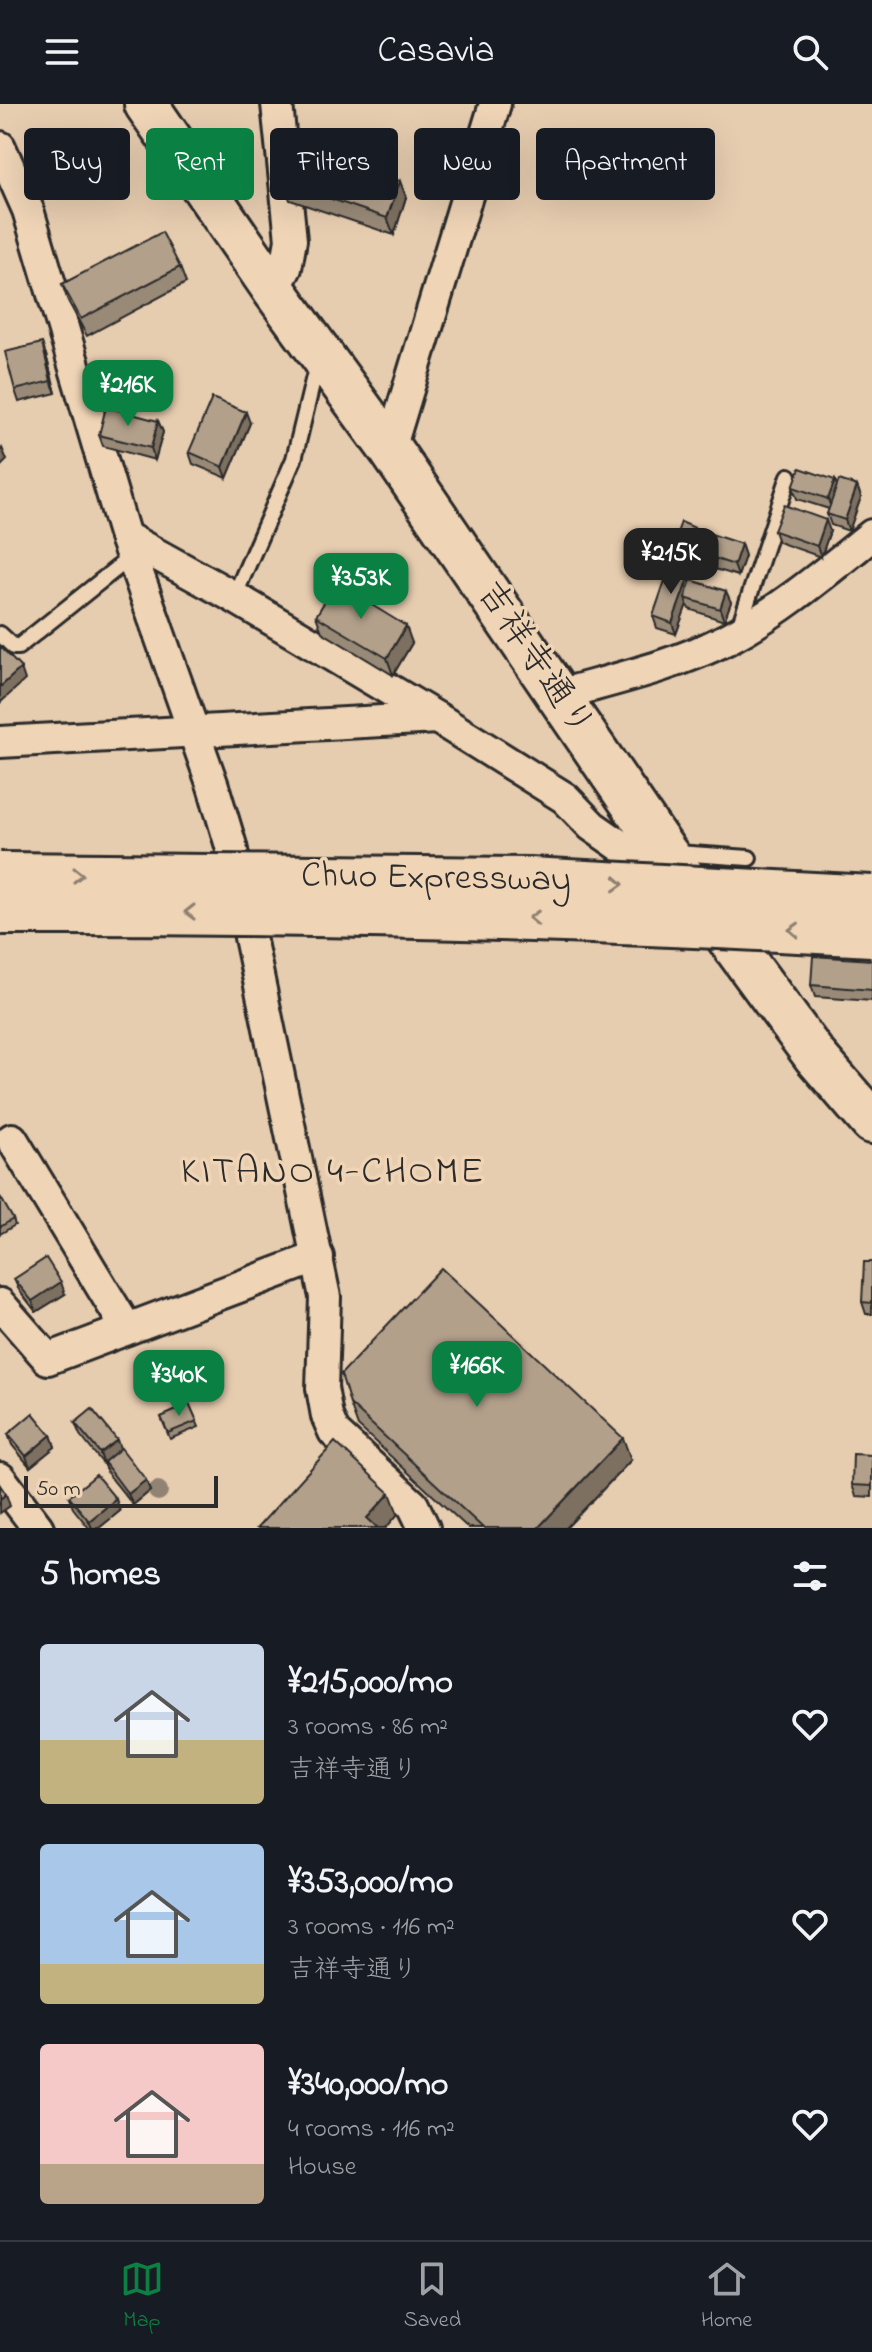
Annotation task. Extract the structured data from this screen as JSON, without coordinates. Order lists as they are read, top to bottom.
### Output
{
  "streets": {
    "highway": ["Chuo Expressway"],
    "main road": ["吉祥寺通り"]
  },
  "districts": ["KITANO 4-CHOME"],
  "scale_bar": "50 m",
  "page": {
    "header": "Casavia",
    "chip": [
      "Buy",
      "Rent",
      "Filters",
      "New",
      "Apartment"
    ],
    "price": [
      "¥216K",
      "¥215K",
      "¥353K",
      "¥166K",
      "¥340K"
    ],
    "scale": "50 m",
    "heading": "5 homes",
    "list": [
      {
        "name": "¥215,000/mo",
        "note": "3 rooms · 86 m² · 吉祥寺通り"
      },
      {
        "name": "¥353,000/mo",
        "note": "3 rooms · 116 m² · 吉祥寺通り"
      },
      {
        "name": "¥340,000/mo",
        "note": "4 rooms · 116 m² · House"
      }
    ],
    "tabs": ["Map", "Saved", "Home"]
  }
}
